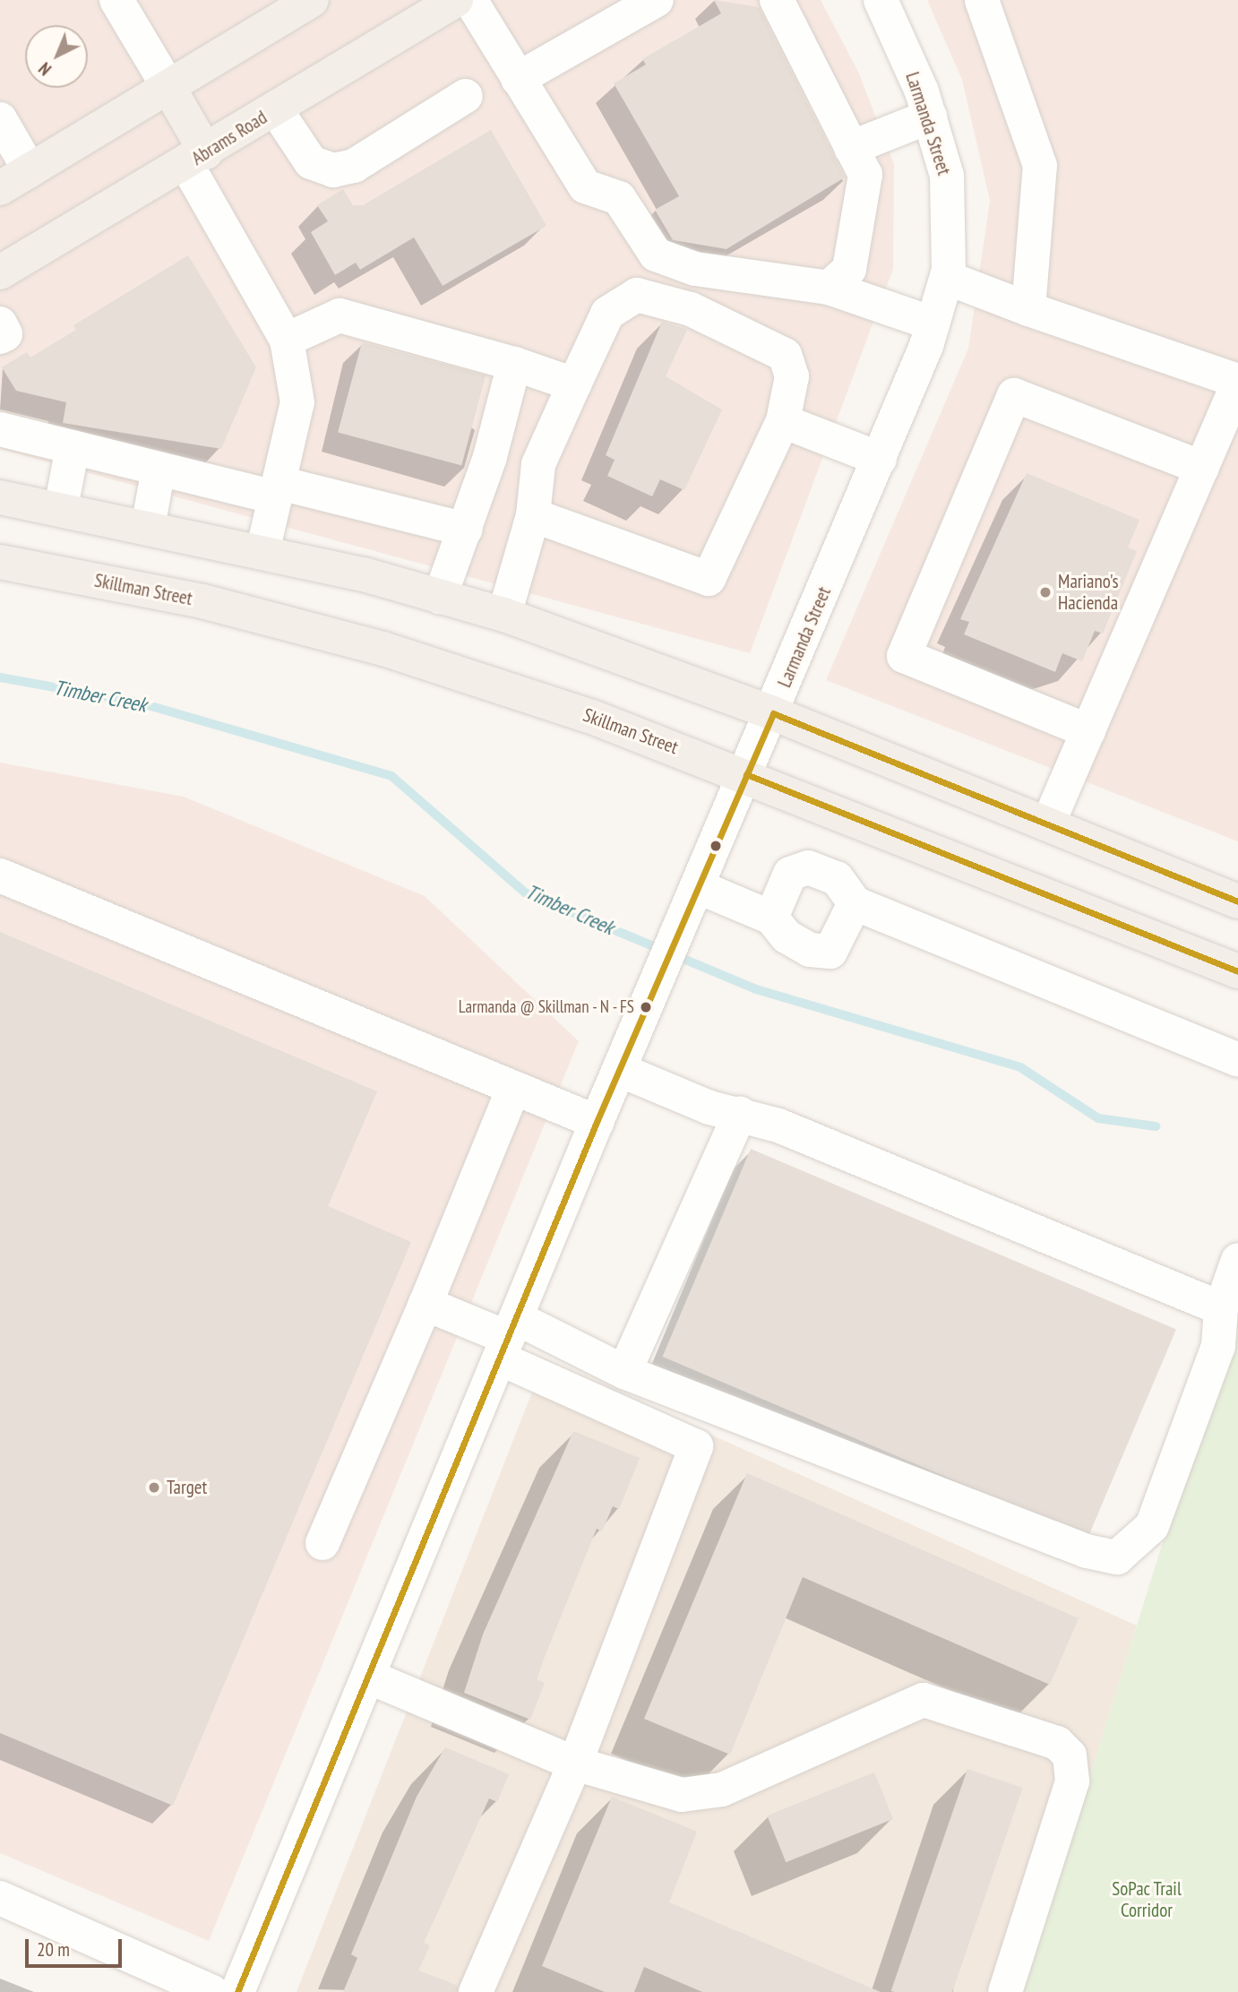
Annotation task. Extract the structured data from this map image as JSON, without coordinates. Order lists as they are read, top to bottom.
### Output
{
  "streets": {
    "main road": ["Abrams Road", "Skillman Street"],
    "street": ["Larmanda Street"]
  },
  "crossings": [
    ["Larmanda Street", "Skillman Street"]
  ],
  "water": ["Timber Creek"],
  "parks": ["SoPac Trail Corridor"],
  "places": ["Mariano's Hacienda", "Larmanda @ Skillman - N - FS", "Target"],
  "lines": ["transit line 20"],
  "scale_bar": "20 m",
  "north": "bottom left"
}
